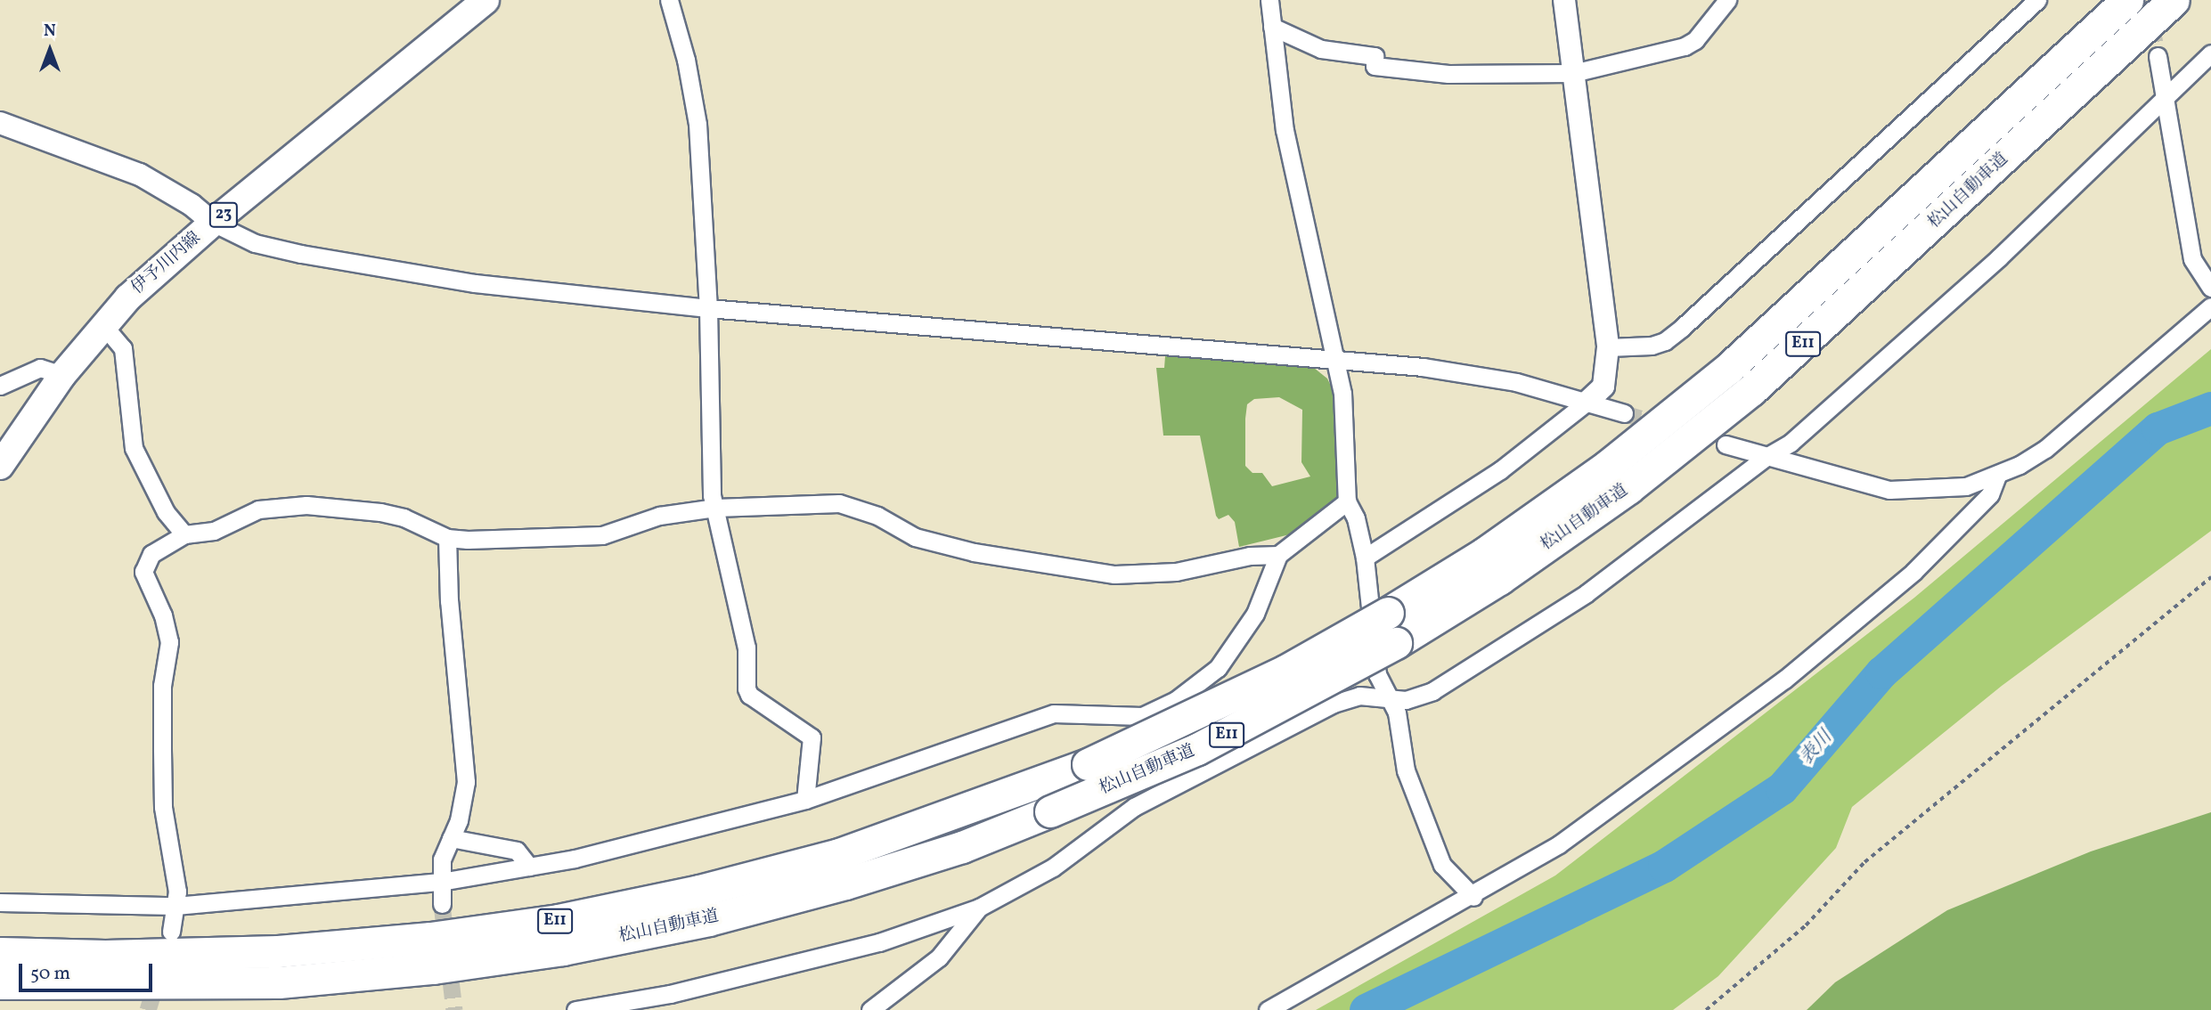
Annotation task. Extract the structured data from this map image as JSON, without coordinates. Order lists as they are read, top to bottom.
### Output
{
  "streets": {
    "highway": ["松山自動車道", "E11"],
    "main road": ["23", "伊予川内線"]
  },
  "water": ["表川"],
  "scale_bar": "50 m",
  "north": "top"
}
